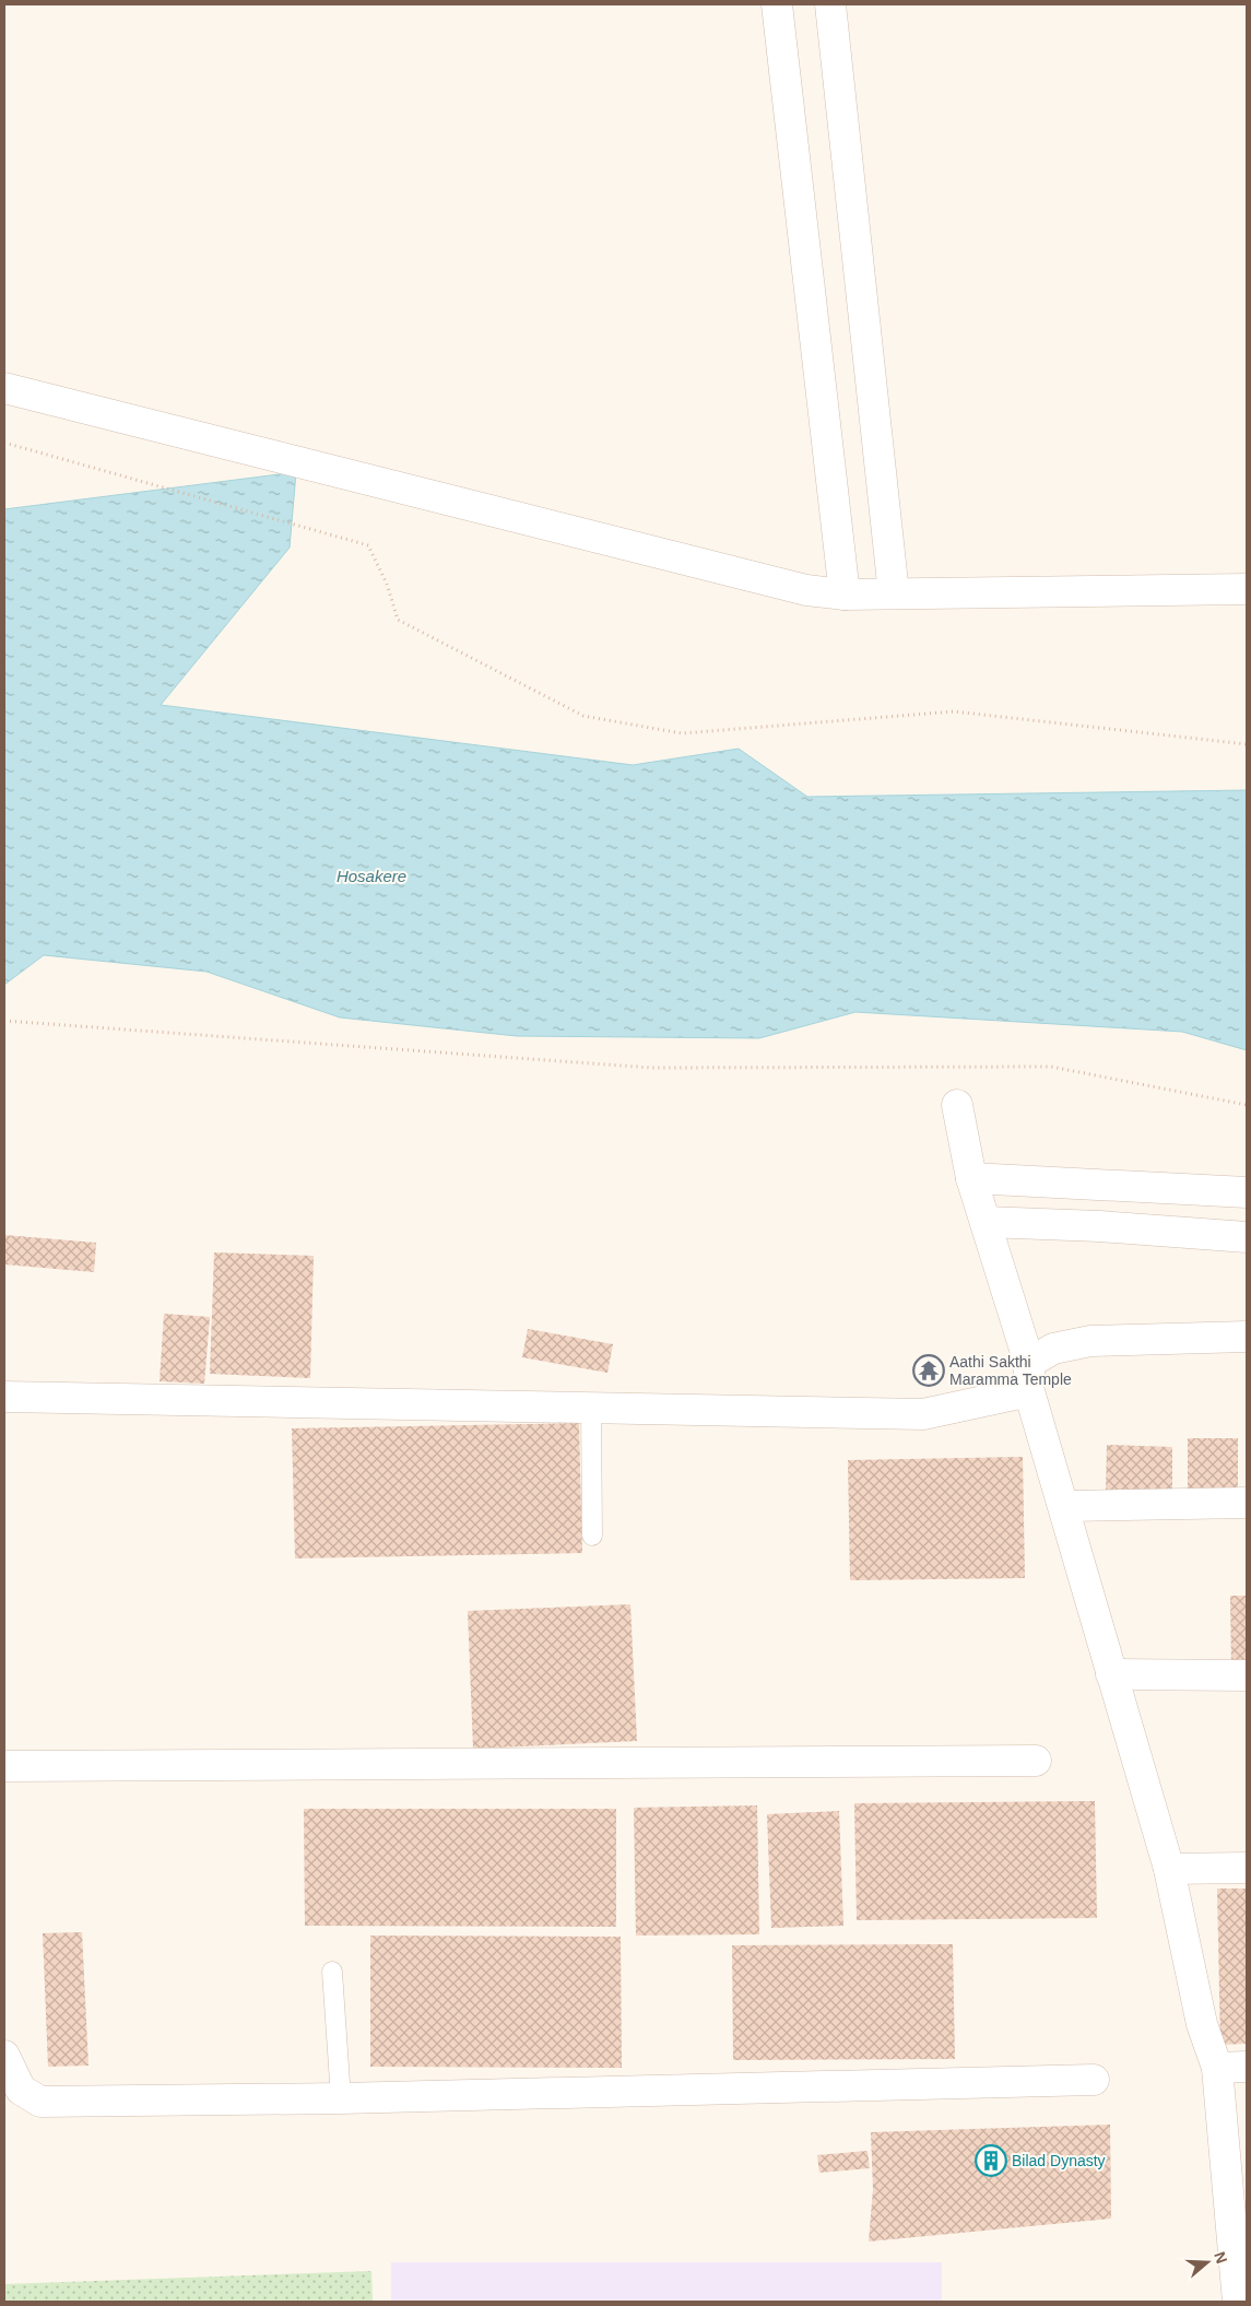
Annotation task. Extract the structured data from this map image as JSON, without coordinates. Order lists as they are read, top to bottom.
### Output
{
  "water": ["Hosakere"],
  "places": {
    "temple": ["Aathi Sakthi Maramma Temple"],
    "building": ["Bilad Dynasty"]
  },
  "north": "right"
}
